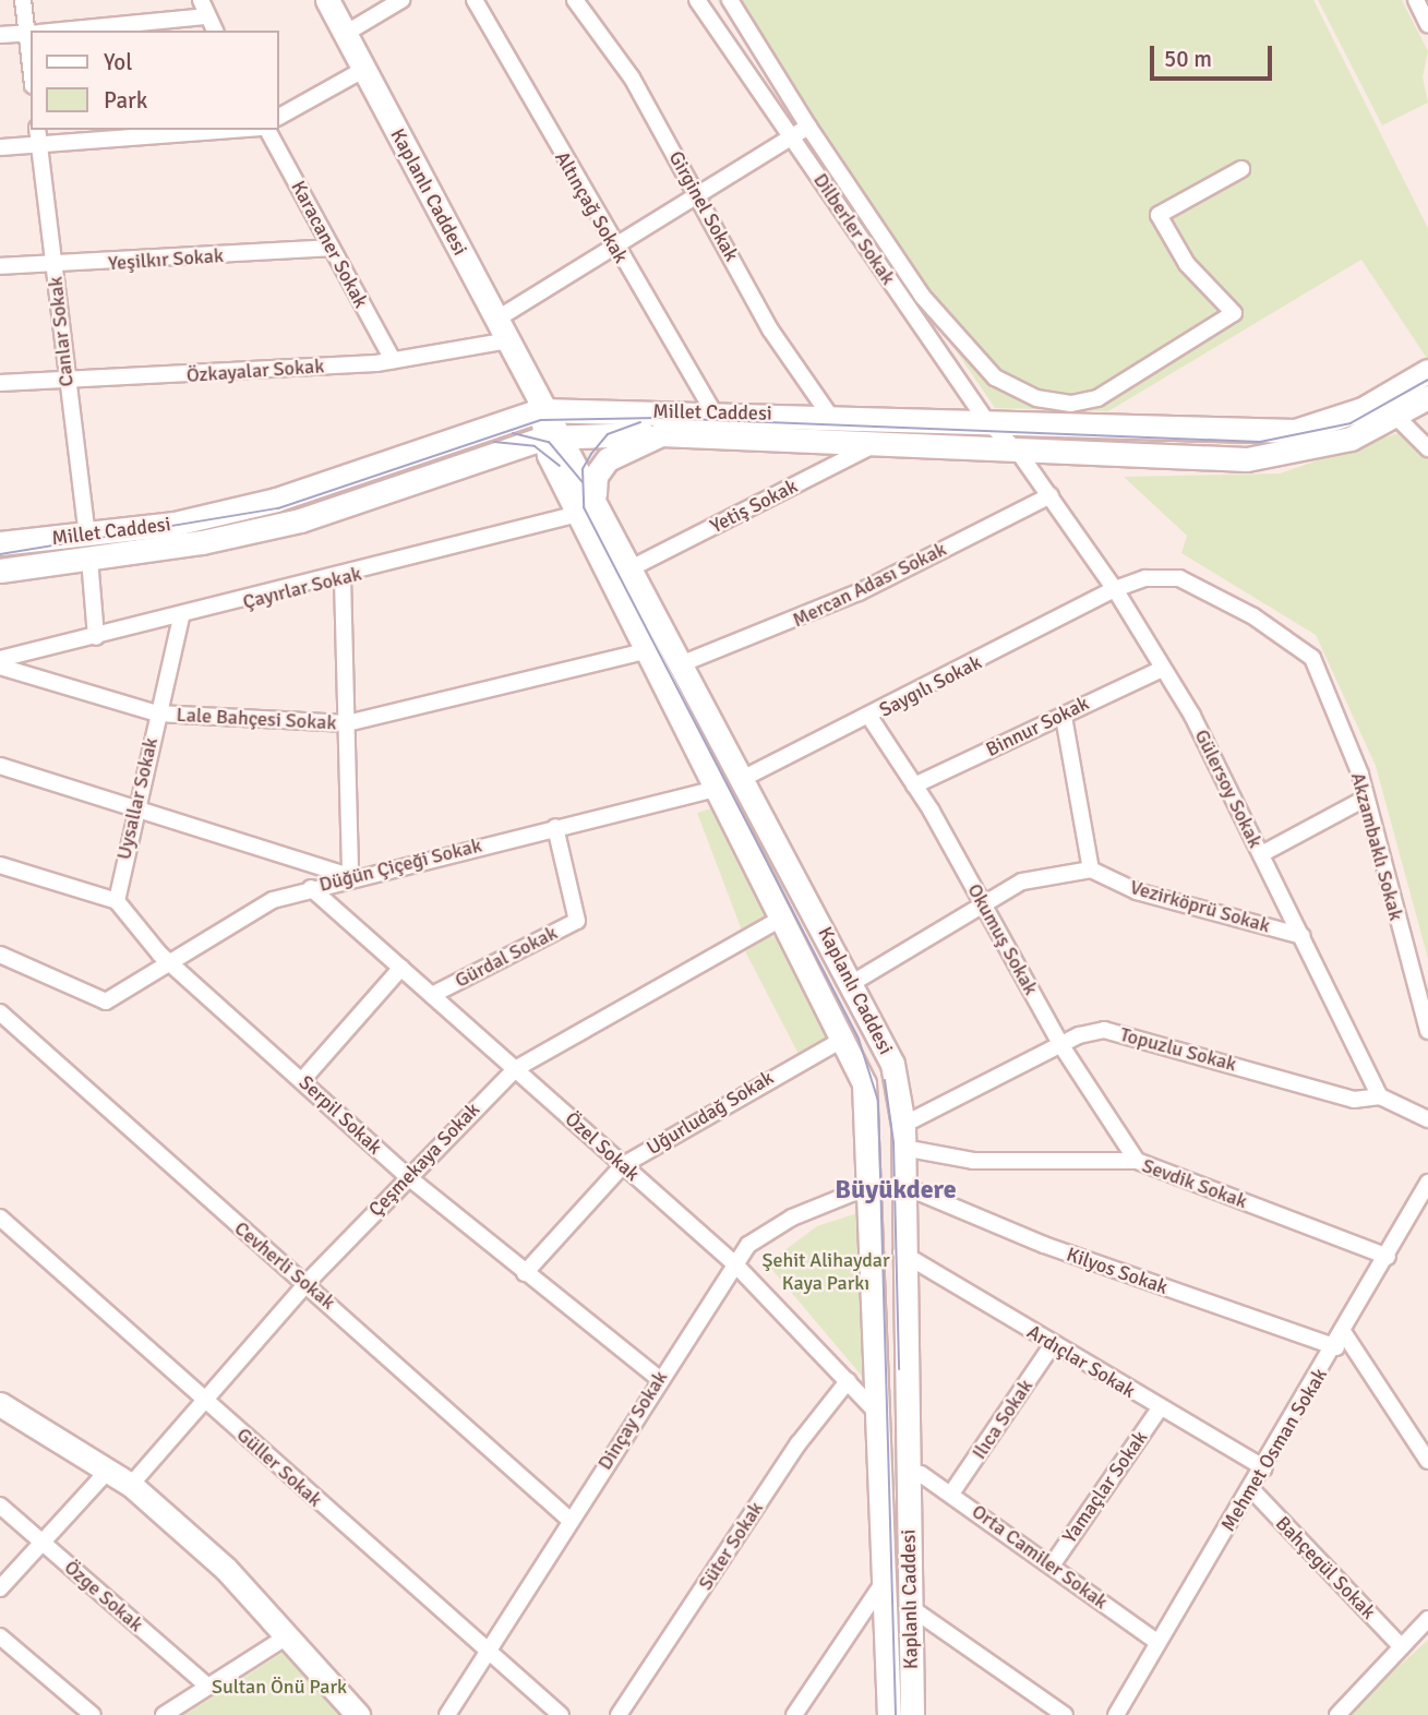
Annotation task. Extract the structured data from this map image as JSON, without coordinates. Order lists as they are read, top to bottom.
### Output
{
  "streets": {
    "main road": ["Kaplanlı Caddesi", "Millet Caddesi"],
    "street": [
      "Girginel Sokak",
      "Altınçağ Sokak",
      "Dilberler Sokak",
      "Karacaner Sokak",
      "Yeşilkır Sokak",
      "Canlar Sokak",
      "Özkayalar Sokak",
      "Yetiş Sokak",
      "Mercan Adası Sokak",
      "Çayırlar Sokak",
      "Saygılı Sokak",
      "Lale Bahçesi Sokak",
      "Binnur Sokak",
      "Gülersoy Sokak",
      "Uysallar Sokak",
      "Akzambaklı Sokak",
      "Düğün Çiçeği Sokak",
      "Vezirköprü Sokak",
      "Okumuş Sokak",
      "Gürdal Sokak",
      "Topuzlu Sokak",
      "Uğurludağ Sokak",
      "Serpil Sokak",
      "Özel Sokak",
      "Çeşmekaya Sokak",
      "Sevdik Sokak",
      "Cevherli Sokak",
      "Kilyos Sokak",
      "Ardıçlar Sokak",
      "Ilıca Sokak",
      "Dinçay Sokak",
      "Mehmet Osman Sokak",
      "Güller Sokak",
      "Yamaçlar Sokak",
      "Süter Sokak",
      "Orta Camiler Sokak",
      "Bahçegül Sokak",
      "Özge Sokak"
    ]
  },
  "crossings": [
    ["Kaplanlı Caddesi", "Özkayalar Sokak"],
    ["Kaplanlı Caddesi", "Millet Caddesi"],
    ["Kaplanlı Caddesi", "Yetiş Sokak"],
    ["Kaplanlı Caddesi", "Mercan Adası Sokak"],
    ["Kaplanlı Caddesi", "Çayırlar Sokak"],
    ["Kaplanlı Caddesi", "Saygılı Sokak"],
    ["Kaplanlı Caddesi", "Lale Bahçesi Sokak"],
    ["Kaplanlı Caddesi", "Düğün Çiçeği Sokak"],
    ["Kaplanlı Caddesi", "Topuzlu Sokak"],
    ["Kaplanlı Caddesi", "Uğurludağ Sokak"],
    ["Kaplanlı Caddesi", "Özel Sokak"],
    ["Kaplanlı Caddesi", "Çeşmekaya Sokak"],
    ["Kaplanlı Caddesi", "Sevdik Sokak"],
    ["Kaplanlı Caddesi", "Kilyos Sokak"],
    ["Kaplanlı Caddesi", "Ardıçlar Sokak"],
    ["Kaplanlı Caddesi", "Dinçay Sokak"],
    ["Girginel Sokak", "Millet Caddesi"],
    ["Altınçağ Sokak", "Millet Caddesi"],
    ["Dilberler Sokak", "Millet Caddesi"],
    ["Dilberler Sokak", "Gülersoy Sokak"],
    ["Karacaner Sokak", "Yeşilkır Sokak"],
    ["Karacaner Sokak", "Özkayalar Sokak"],
    ["Yeşilkır Sokak", "Canlar Sokak"],
    ["Canlar Sokak", "Özkayalar Sokak"],
    ["Canlar Sokak", "Millet Caddesi"],
    ["Millet Caddesi", "Yetiş Sokak"],
    ["Millet Caddesi", "Çayırlar Sokak"],
    ["Millet Caddesi", "Gülersoy Sokak"],
    ["Mercan Adası Sokak", "Gülersoy Sokak"],
    ["Çayırlar Sokak", "Uysallar Sokak"],
    ["Saygılı Sokak", "Gülersoy Sokak"],
    ["Saygılı Sokak", "Akzambaklı Sokak"],
    ["Saygılı Sokak", "Okumuş Sokak"],
    ["Lale Bahçesi Sokak", "Uysallar Sokak"],
    ["Binnur Sokak", "Gülersoy Sokak"],
    ["Binnur Sokak", "Okumuş Sokak"],
    ["Gülersoy Sokak", "Akzambaklı Sokak"],
    ["Gülersoy Sokak", "Vezirköprü Sokak"],
    ["Gülersoy Sokak", "Topuzlu Sokak"],
    ["Düğün Çiçeği Sokak", "Gürdal Sokak"],
    ["Düğün Çiçeği Sokak", "Serpil Sokak"],
    ["Düğün Çiçeği Sokak", "Özel Sokak"],
    ["Okumuş Sokak", "Topuzlu Sokak"],
    ["Okumuş Sokak", "Sevdik Sokak"],
    ["Gürdal Sokak", "Özel Sokak"],
    ["Topuzlu Sokak", "Sevdik Sokak"],
    ["Uğurludağ Sokak", "Serpil Sokak"],
    ["Uğurludağ Sokak", "Özel Sokak"],
    ["Serpil Sokak", "Çeşmekaya Sokak"],
    ["Serpil Sokak", "Dinçay Sokak"],
    ["Özel Sokak", "Çeşmekaya Sokak"],
    ["Özel Sokak", "Dinçay Sokak"],
    ["Özel Sokak", "Süter Sokak"],
    ["Çeşmekaya Sokak", "Cevherli Sokak"],
    ["Çeşmekaya Sokak", "Güller Sokak"],
    ["Sevdik Sokak", "Mehmet Osman Sokak"],
    ["Cevherli Sokak", "Dinçay Sokak"],
    ["Kilyos Sokak", "Mehmet Osman Sokak"],
    ["Ardıçlar Sokak", "Ilıca Sokak"],
    ["Ardıçlar Sokak", "Mehmet Osman Sokak"],
    ["Ardıçlar Sokak", "Yamaçlar Sokak"],
    ["Ilıca Sokak", "Orta Camiler Sokak"],
    ["Dinçay Sokak", "Güller Sokak"],
    ["Mehmet Osman Sokak", "Orta Camiler Sokak"],
    ["Mehmet Osman Sokak", "Bahçegül Sokak"],
    ["Yamaçlar Sokak", "Orta Camiler Sokak"]
  ],
  "districts": ["Büyükdere"],
  "parks": ["Şehit Alihaydar Kaya Parkı", "Sultan Önü Park"],
  "legend": ["Yol", "Park"],
  "scale_bar": "50 m"
}
